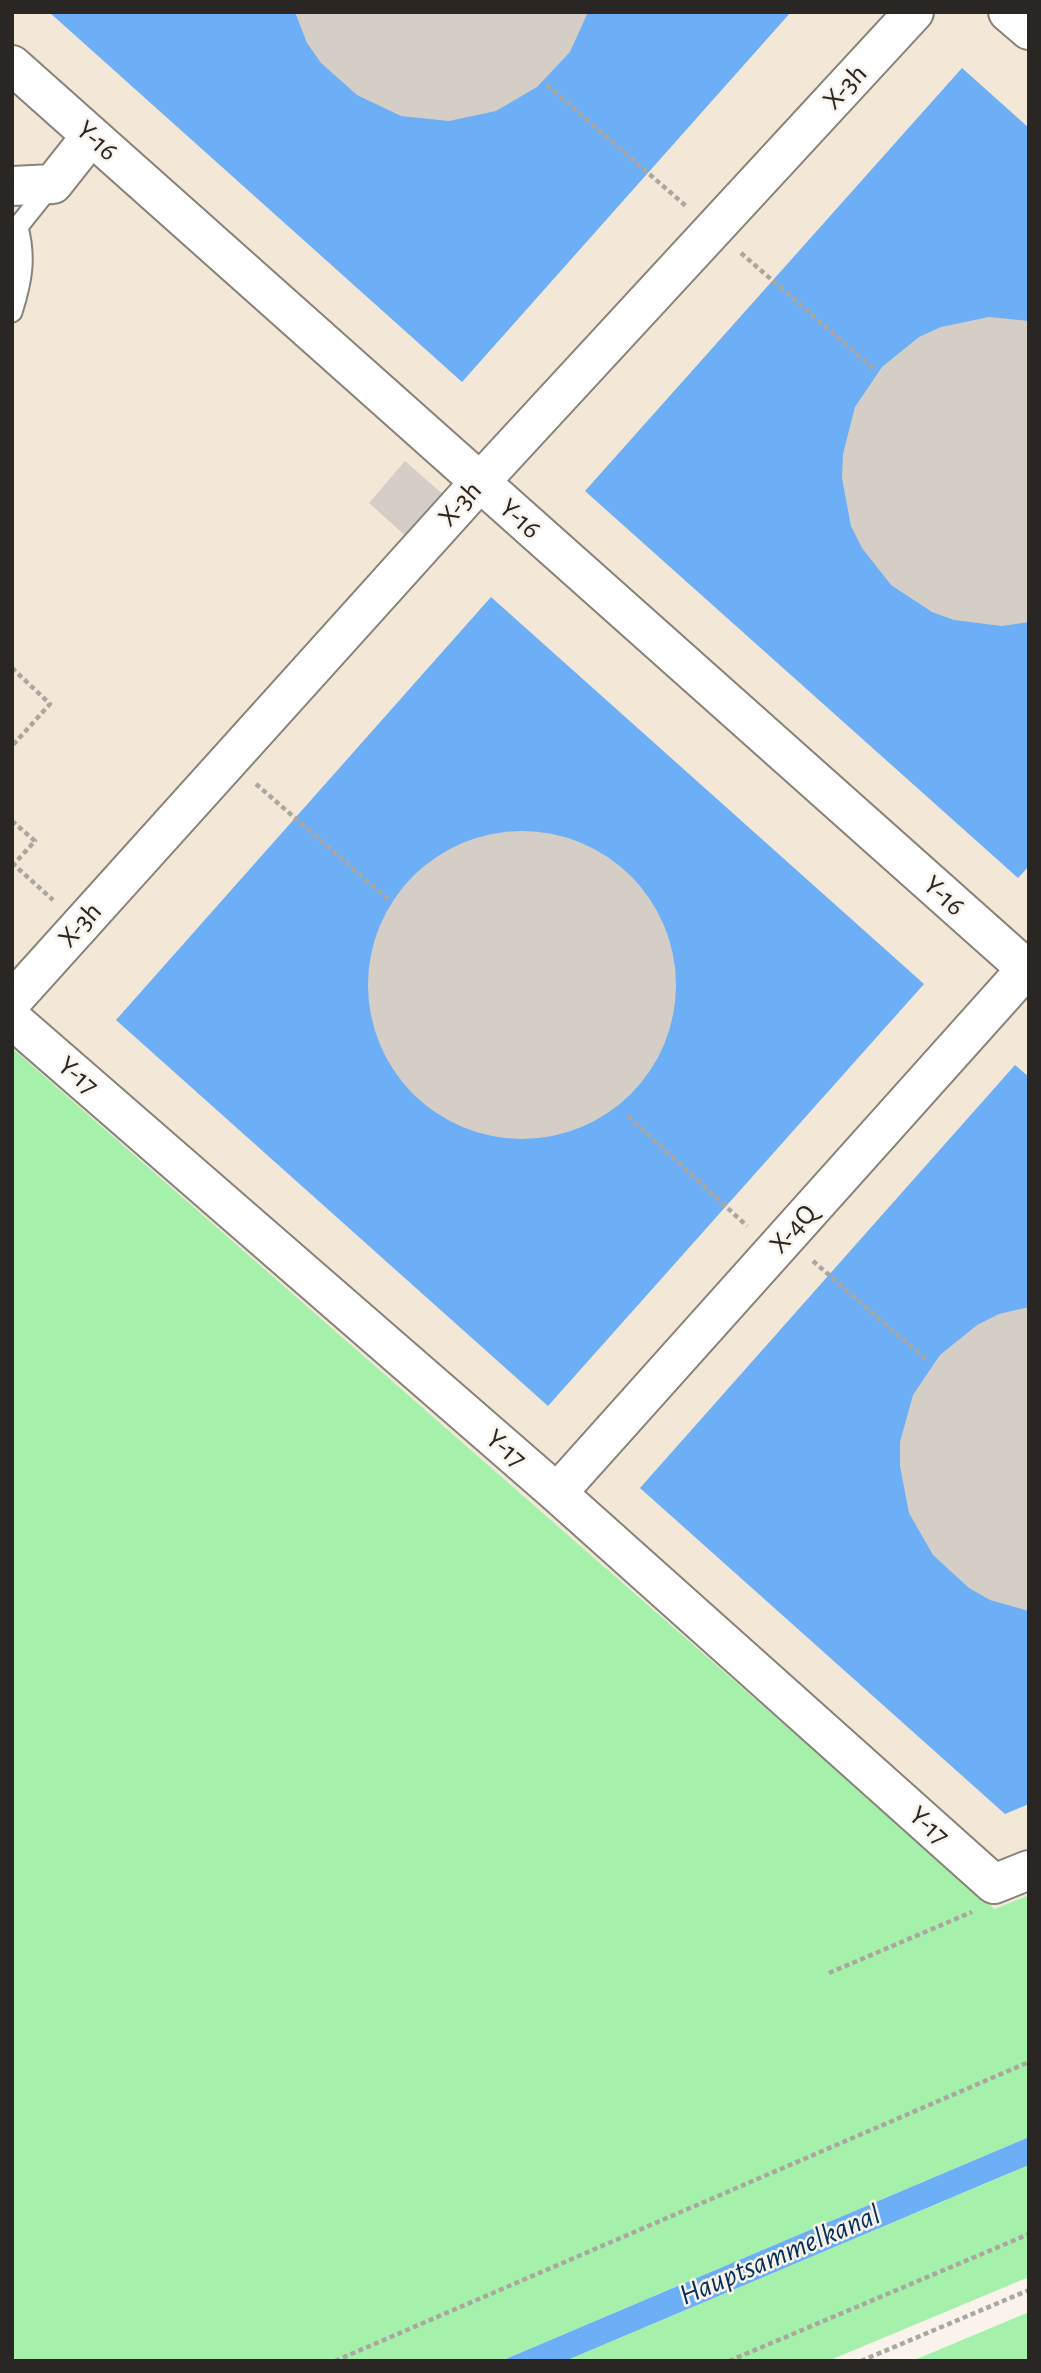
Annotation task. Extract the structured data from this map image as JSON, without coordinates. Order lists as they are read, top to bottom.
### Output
{
  "streets": {
    "street": [
      "X-3h",
      "Y-16",
      "Y-17",
      "X-4Q"
    ]
  },
  "crossings": [
    ["X-3h", "Y-16"],
    ["Y-16", "X-4Q"],
    ["Y-17", "X-4Q"]
  ],
  "water": ["Hauptsammelkanal"]
}
